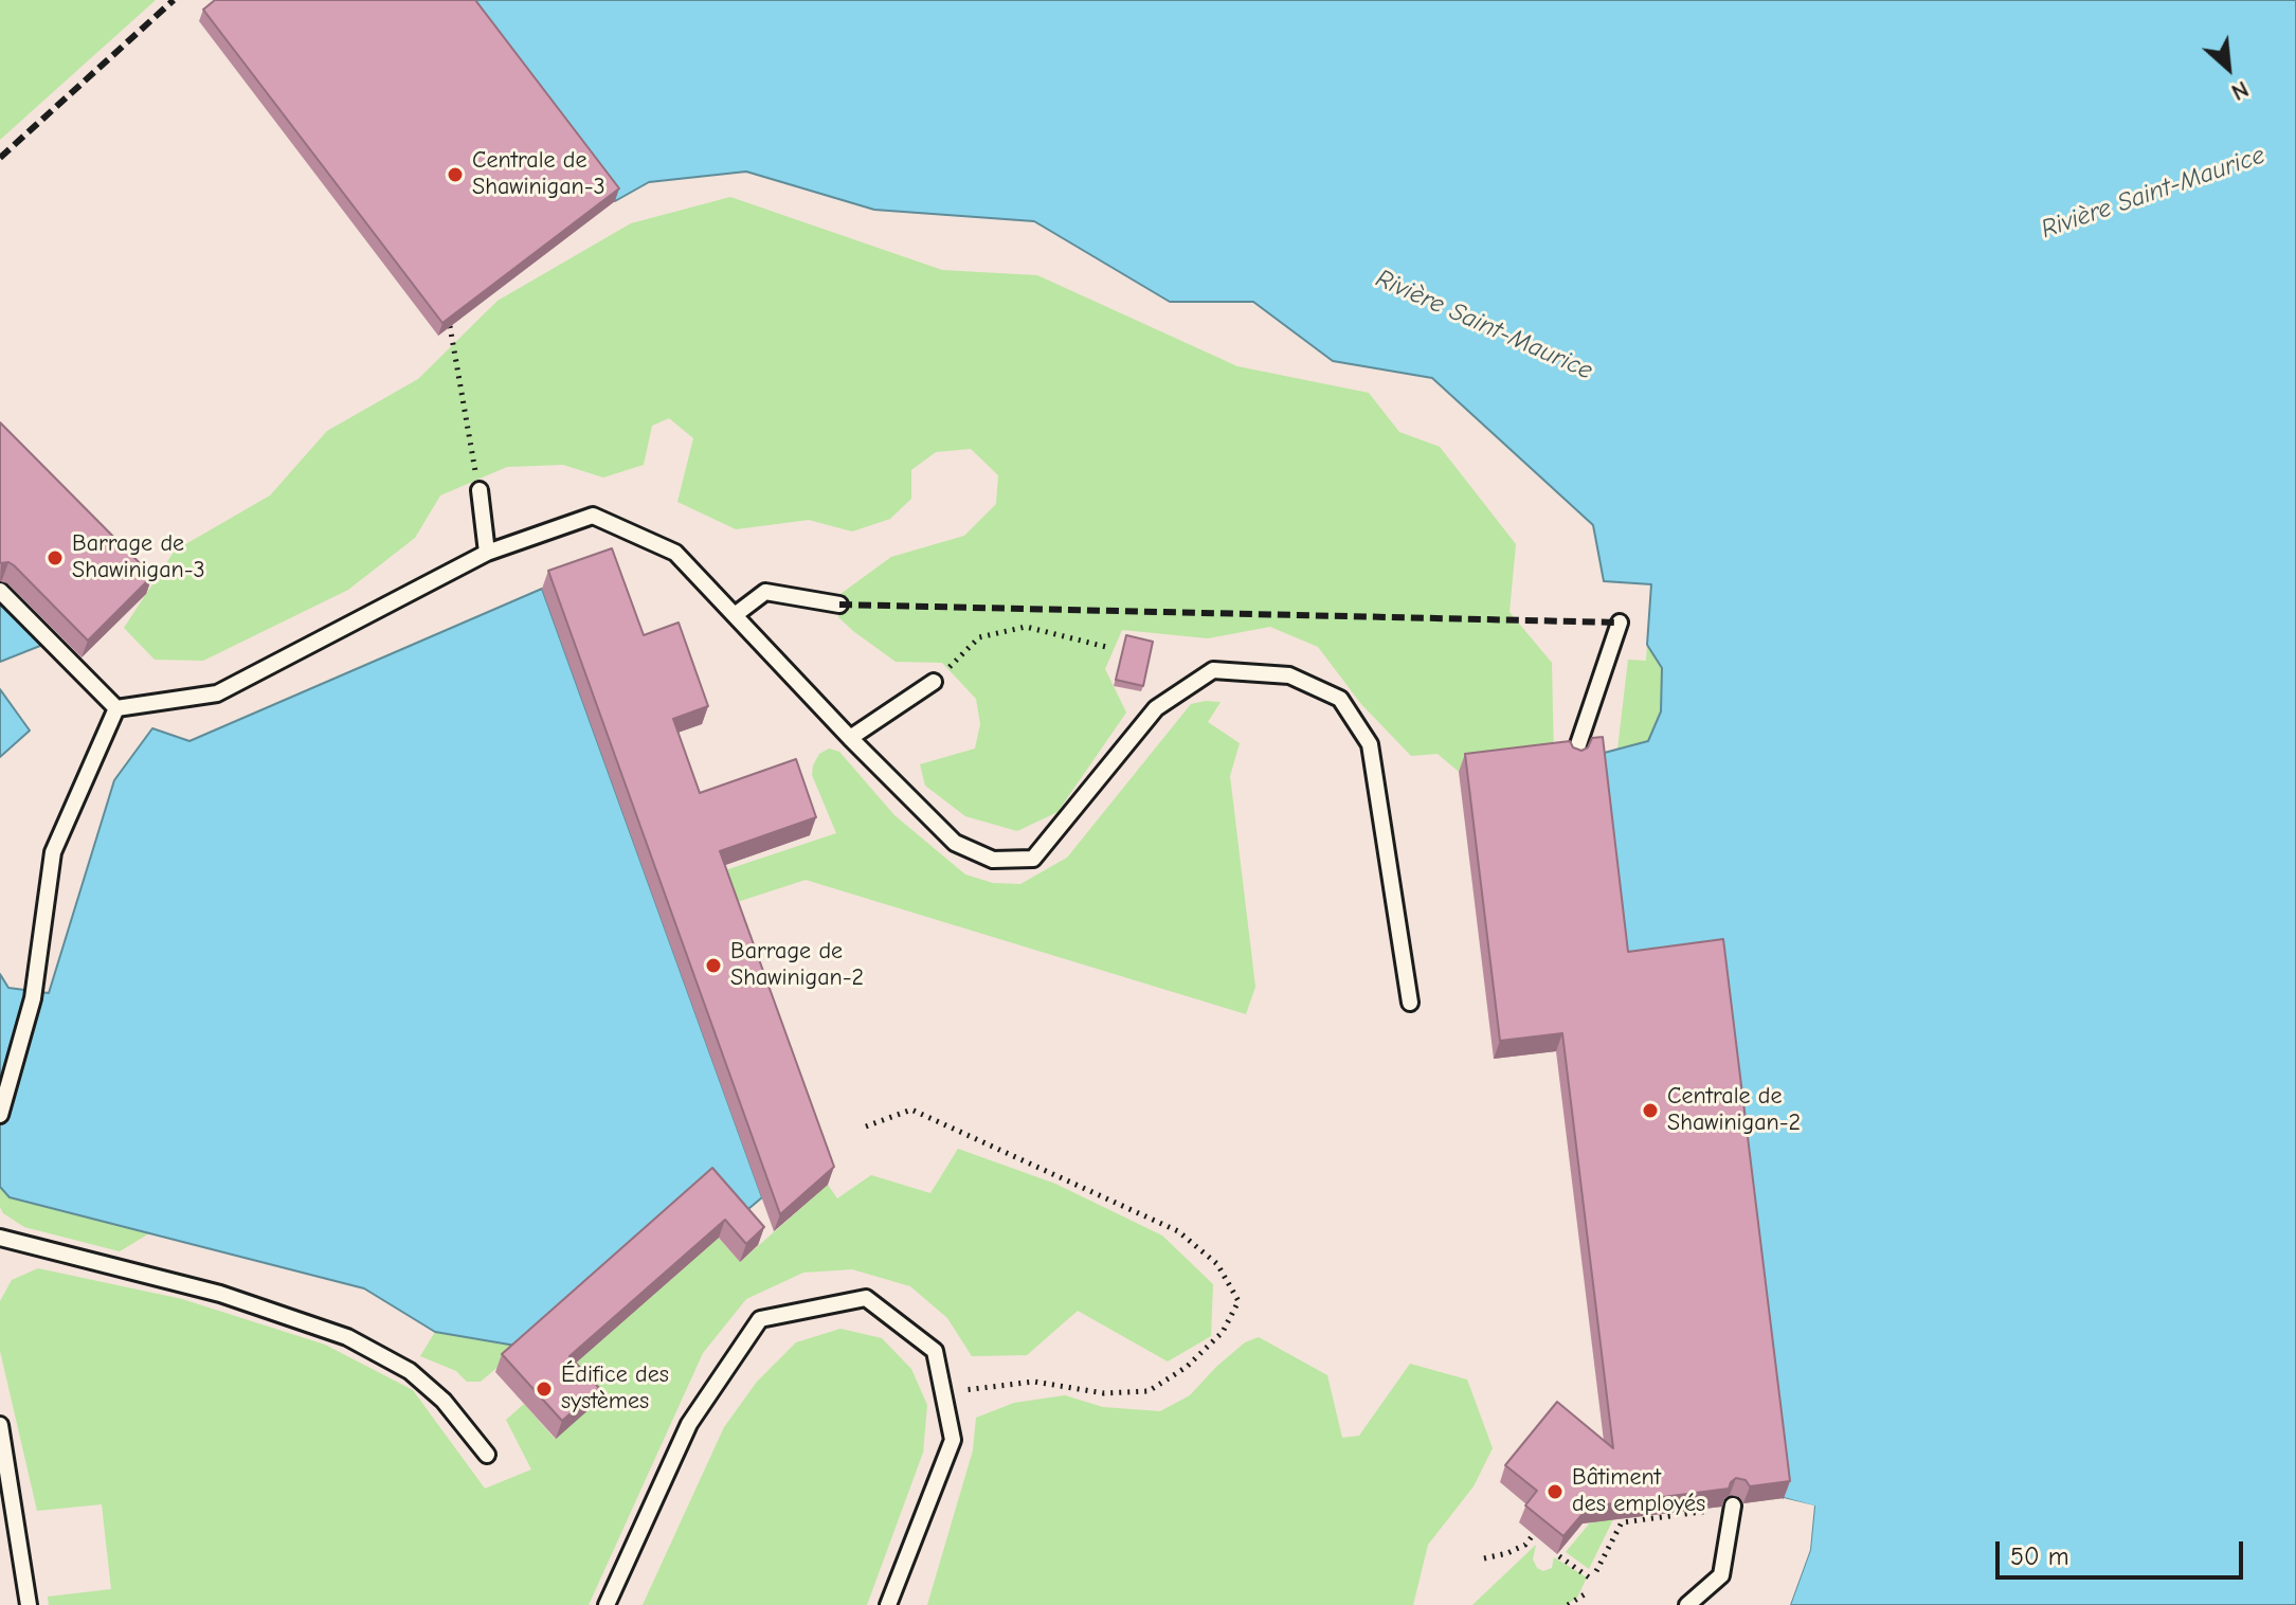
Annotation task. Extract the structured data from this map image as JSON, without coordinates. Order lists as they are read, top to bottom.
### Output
{
  "water": ["Rivière Saint-Maurice"],
  "places": [
    "Centrale de Shawinigan-3",
    "Barrage de Shawinigan-3",
    "Barrage de Shawinigan-2",
    "Centrale de Shawinigan-2",
    "Édifice des systèmes",
    "Bâtiment des employés"
  ],
  "scale_bar": "50 m",
  "north": "bottom right"
}
